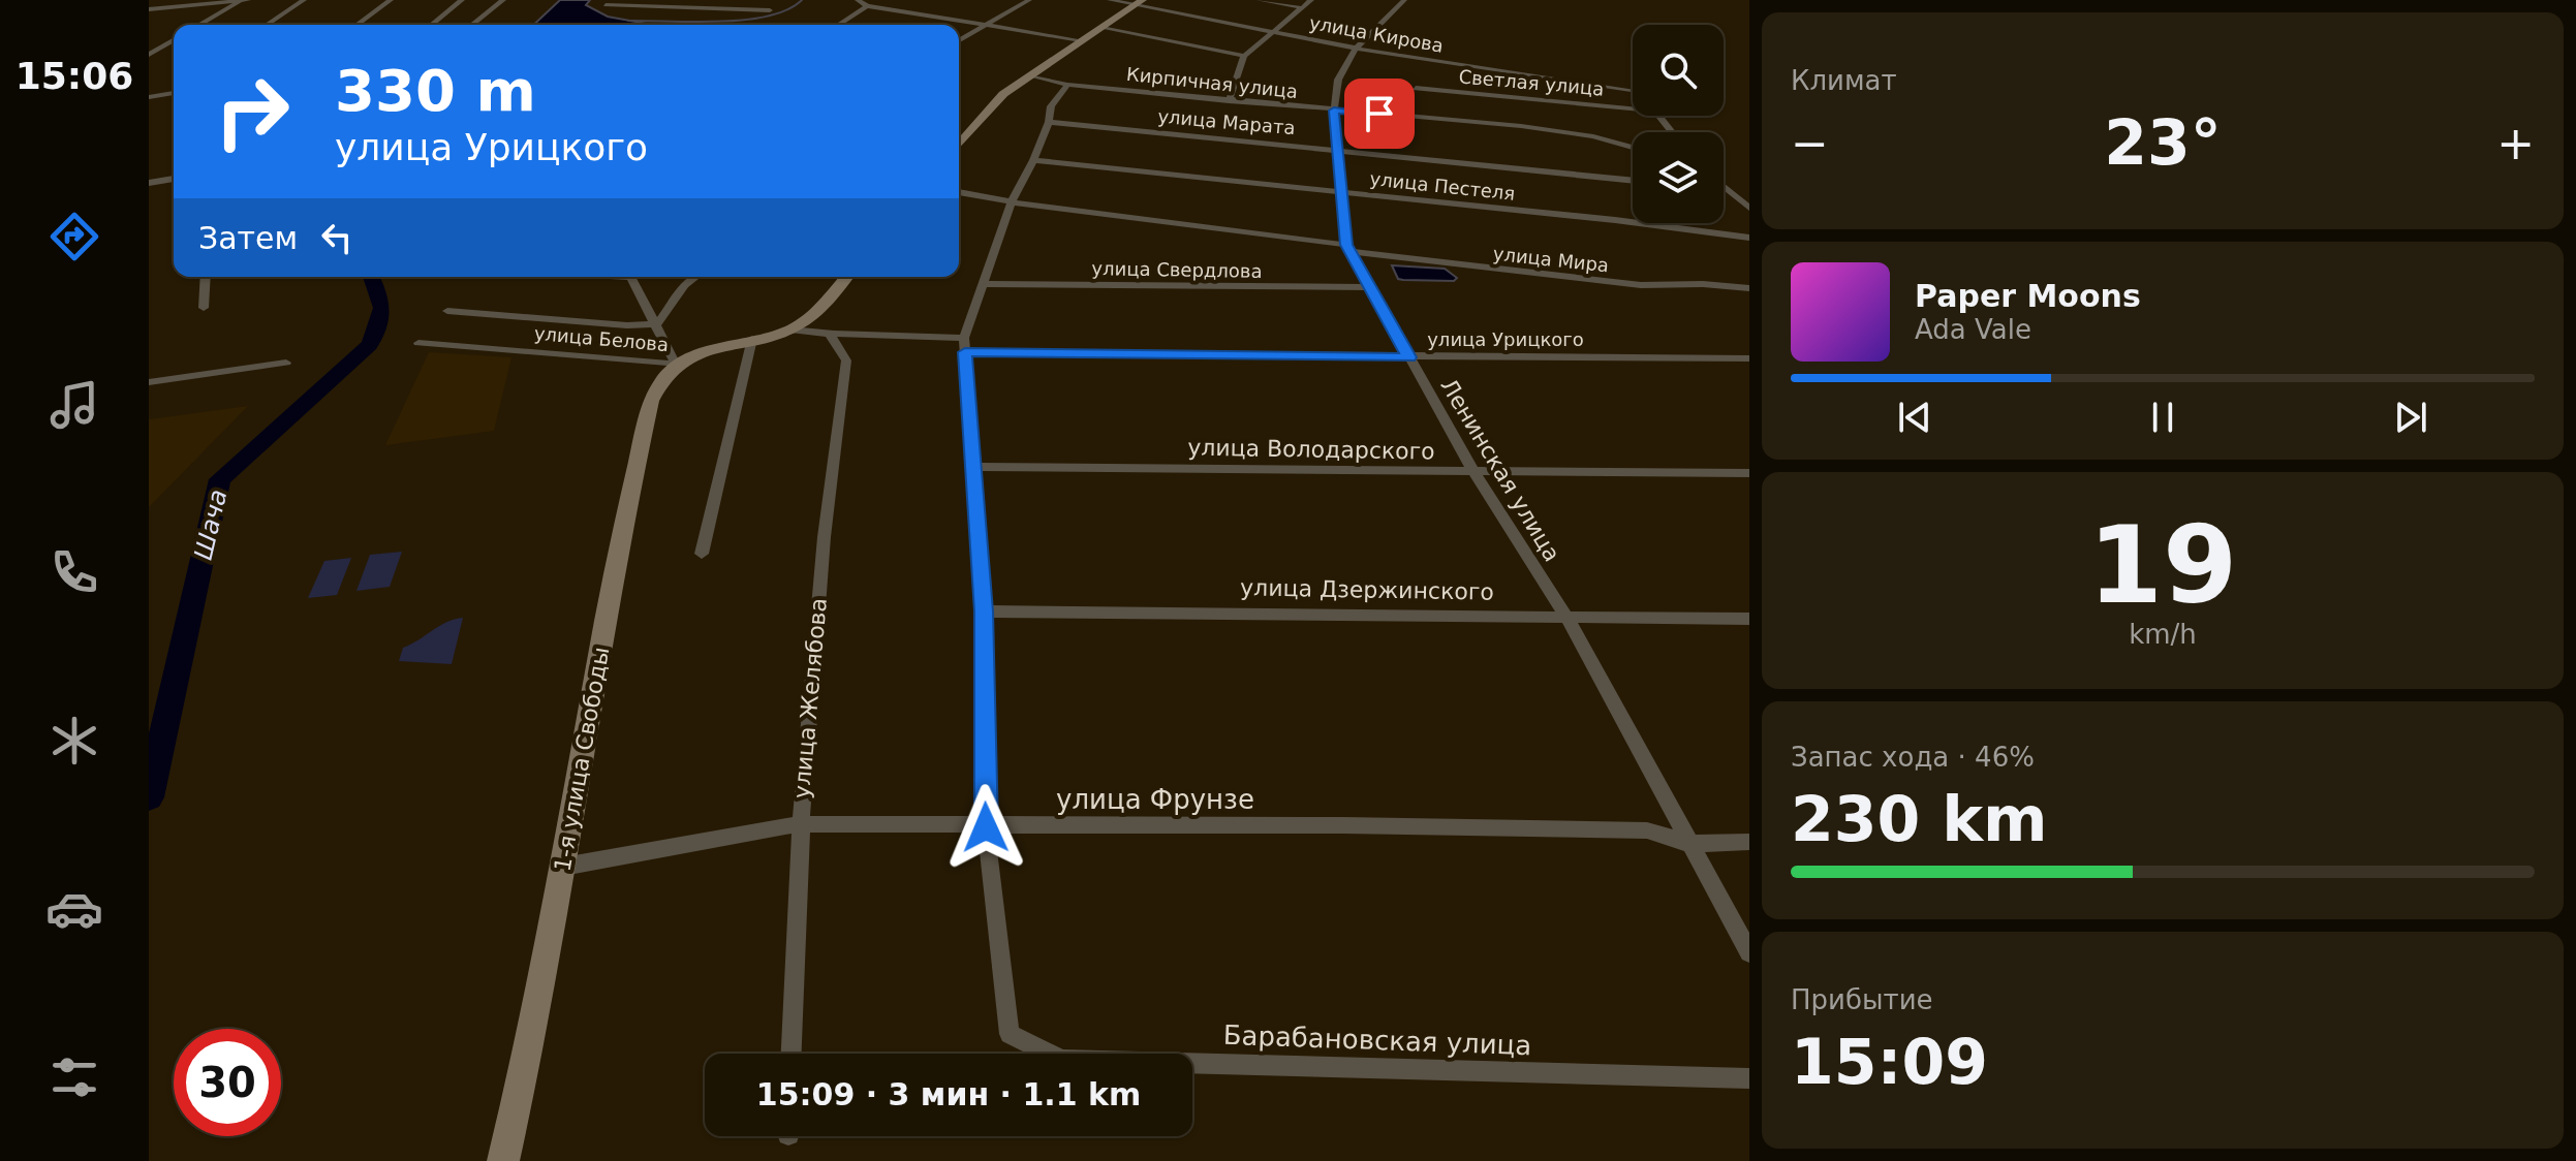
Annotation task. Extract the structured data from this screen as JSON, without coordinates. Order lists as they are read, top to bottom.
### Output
{
  "streets": {
    "street": [
      "улица Кирова",
      "Кирпичная улица",
      "Светлая улица",
      "улица Марата",
      "улица Пестеля",
      "улица Мира",
      "улица Свердлова",
      "улица Белова",
      "улица Урицкого",
      "улица Володарского",
      "Ленинская улица",
      "улица Дзержинского",
      "улица Желябова",
      "1-я улица Свободы",
      "улица Фрунзе",
      "Барабановская улица"
    ]
  },
  "crossings": [
    ["улица Кирова", "Ленинская улица"],
    ["Кирпичная улица", "Ленинская улица"],
    ["улица Марата", "Ленинская улица"],
    ["улица Пестеля", "Ленинская улица"],
    ["улица Мира", "Ленинская улица"],
    ["улица Свердлова", "Ленинская улица"],
    ["улица Белова", "1-я улица Свободы"],
    ["улица Урицкого", "Ленинская улица"],
    ["улица Урицкого", "улица Желябова"],
    ["улица Володарского", "Ленинская улица"],
    ["Ленинская улица", "улица Дзержинского"],
    ["Ленинская улица", "улица Фрунзе"],
    ["улица Желябова", "улица Фрунзе"],
    ["1-я улица Свободы", "улица Фрунзе"],
    ["улица Фрунзе", "Барабановская улица"]
  ],
  "water": ["Шача"],
  "page": {
    "tabs": "15:06",
    "tile": [
      "Климат",
      ["19", "km/h"],
      ["Запас хода · 46%", "230 km"],
      ["Прибытие", "15:09"]
    ],
    "turn": ["330 m", "улица Урицкого"],
    "heat": ["−", "23°", "+"],
    "then": "Затем",
    "song": ["Paper Moons", "Ada Vale"],
    "limit": "30",
    "trip": "15:09 · 3 мин · 1.1 km"
  }
}
